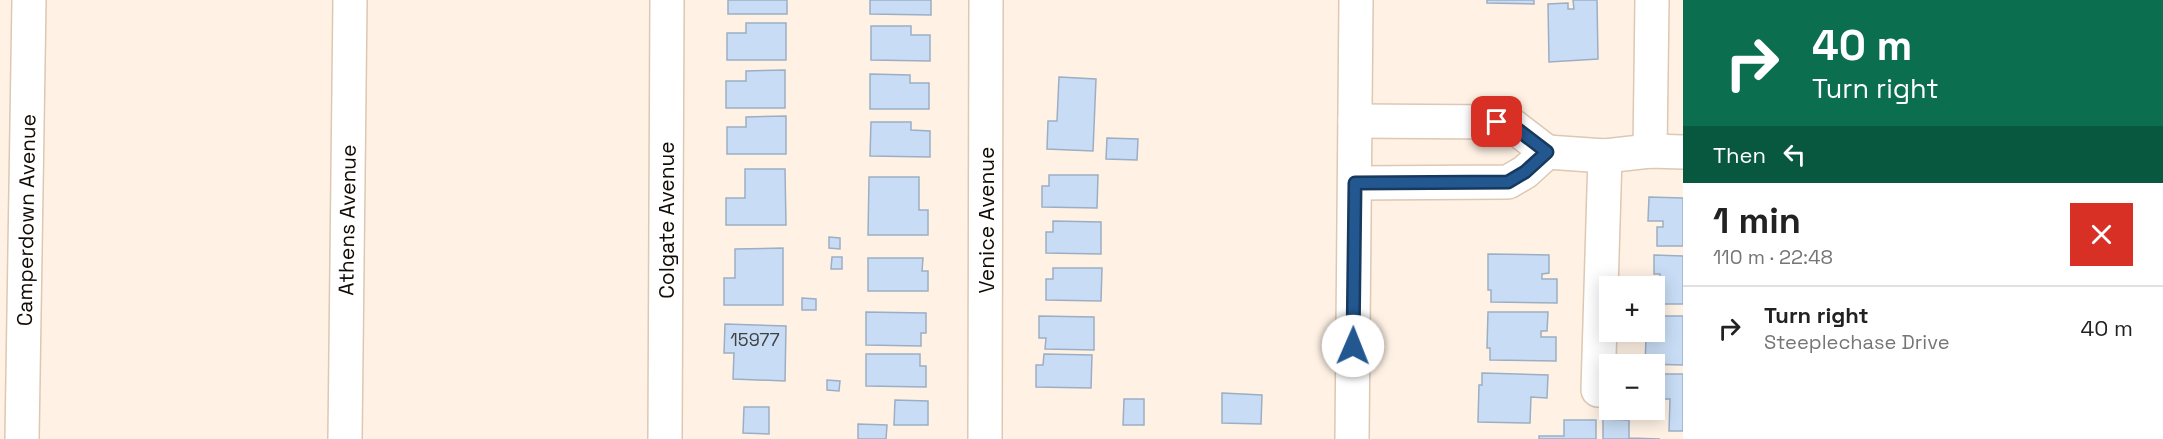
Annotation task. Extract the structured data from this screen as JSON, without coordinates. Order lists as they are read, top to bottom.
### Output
{
  "streets": {
    "street": [
      "Camperdown Avenue",
      "Athens Avenue",
      "Colgate Avenue",
      "Venice Avenue"
    ]
  },
  "house_numbers": ["15977"],
  "page": {
    "turn": ["40 m", "Turn right"],
    "then": "Then",
    "heading": ["1 min", "110 m · 22:48"],
    "map_buttons": ["+", "−"],
    "list": [
      {
        "name": "Turn right",
        "note": "Steeplechase Drive",
        "value": "40 m"
      }
    ]
  }
}
